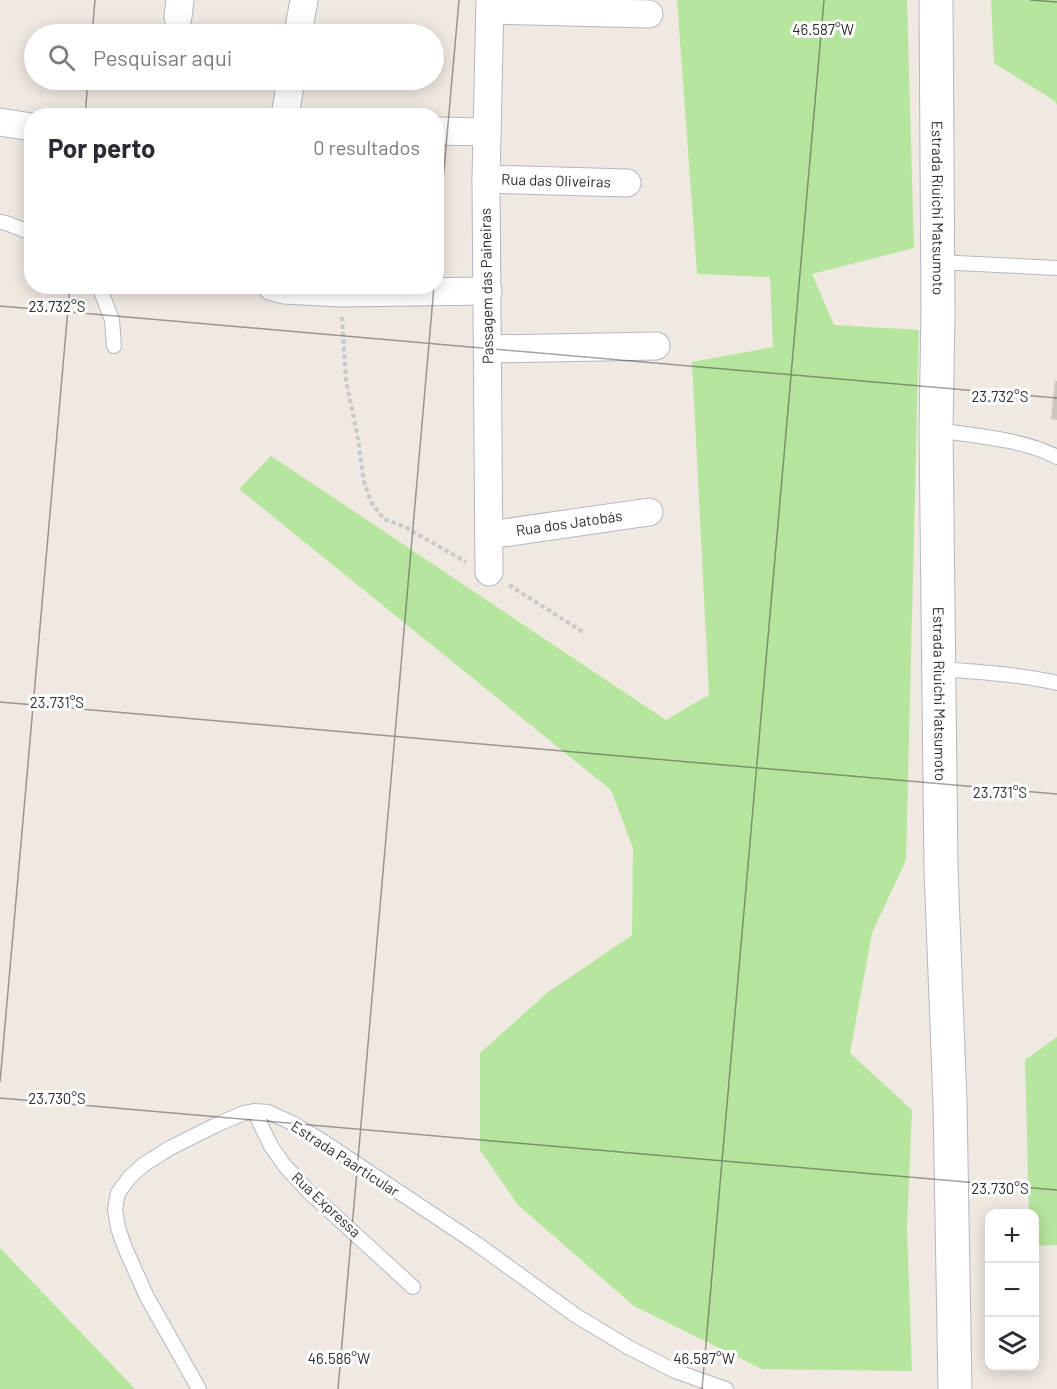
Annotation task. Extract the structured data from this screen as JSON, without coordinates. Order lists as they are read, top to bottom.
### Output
{
  "streets": {
    "street": [
      "Rua das Oliveiras",
      "Estrada Riuichi Matsumoto",
      "Passagem das Paineiras",
      "Rua dos Jatobás"
    ],
    "lane": ["Estrada Paarticular", "Rua Expressa"]
  },
  "crossings": [
    ["Rua das Oliveiras", "Passagem das Paineiras"],
    ["Passagem das Paineiras", "Rua dos Jatobás"],
    ["Estrada Paarticular", "Rua Expressa"]
  ],
  "page": {
    "search": "Pesquisar aqui",
    "heading": ["Por perto", "0 resultados"],
    "map_buttons": ["+", "−"]
  },
  "coordinates": [
    "46.587°W",
    "23.732°S",
    "23.731°S",
    "23.730°S",
    "46.586°W"
  ]
}
